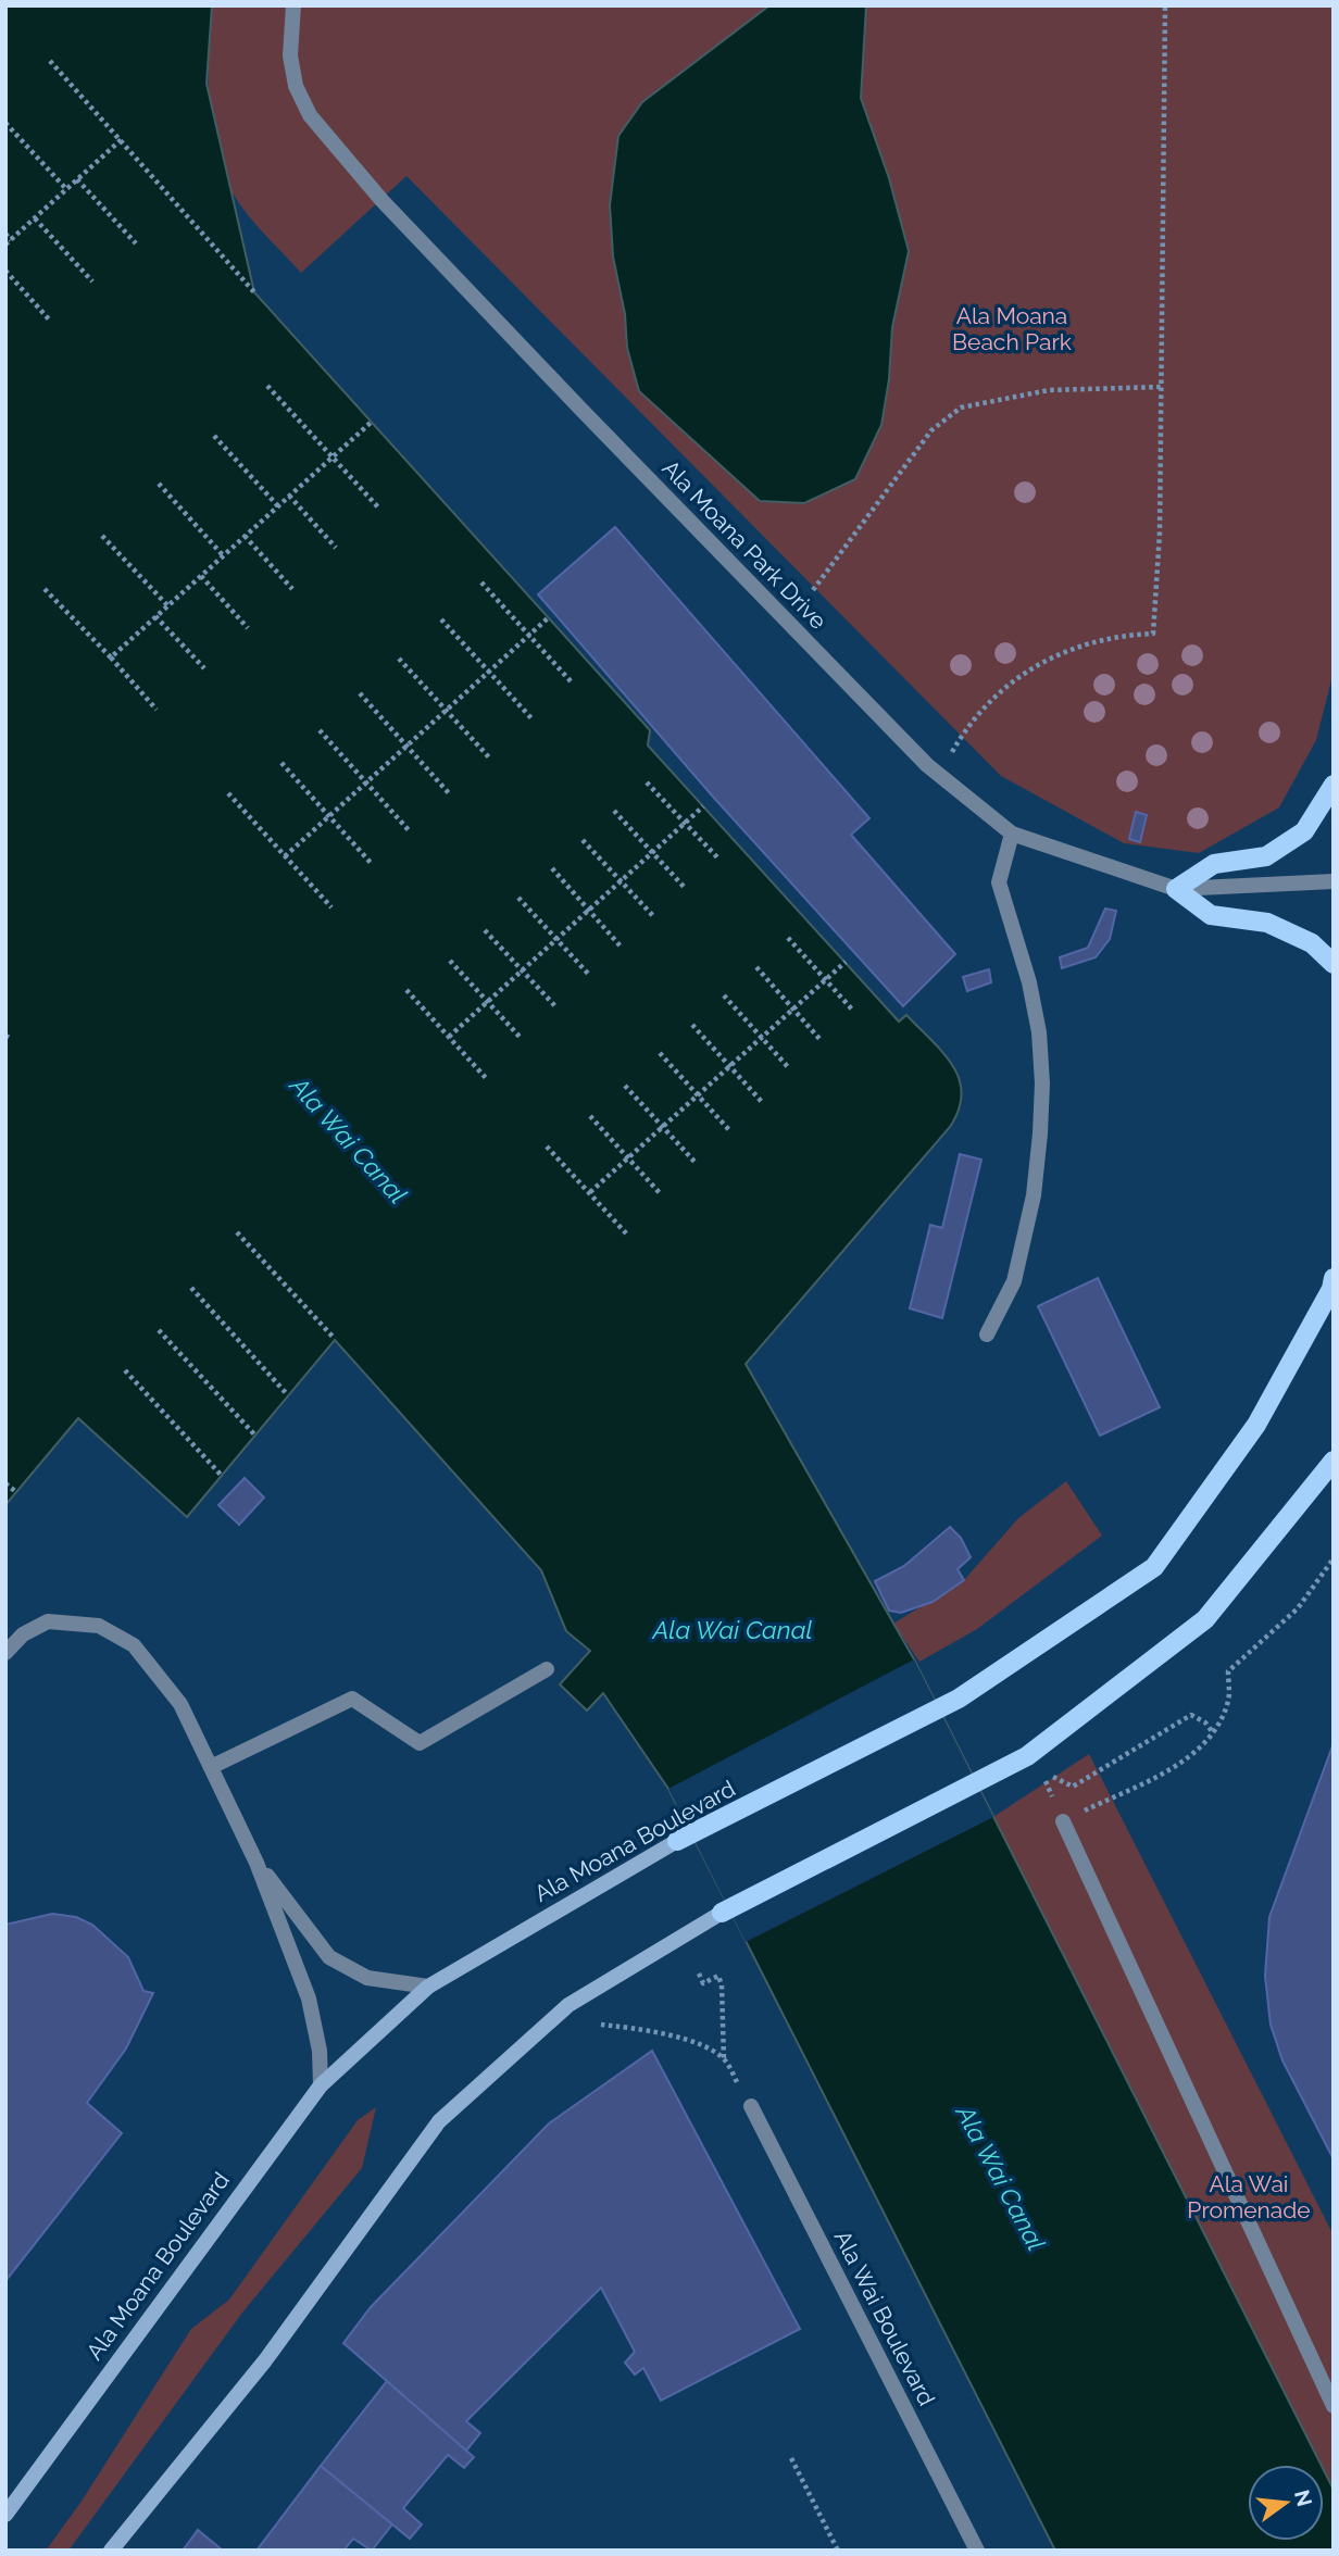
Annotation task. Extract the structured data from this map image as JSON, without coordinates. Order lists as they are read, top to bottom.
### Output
{
  "streets": {
    "main road": ["Ala Moana Boulevard"],
    "street": ["Ala Moana Park Drive", "Ala Wai Boulevard"]
  },
  "water": ["Ala Wai Canal"],
  "parks": ["Ala Moana Beach Park", "Ala Wai Promenade"],
  "north": "right"
}
